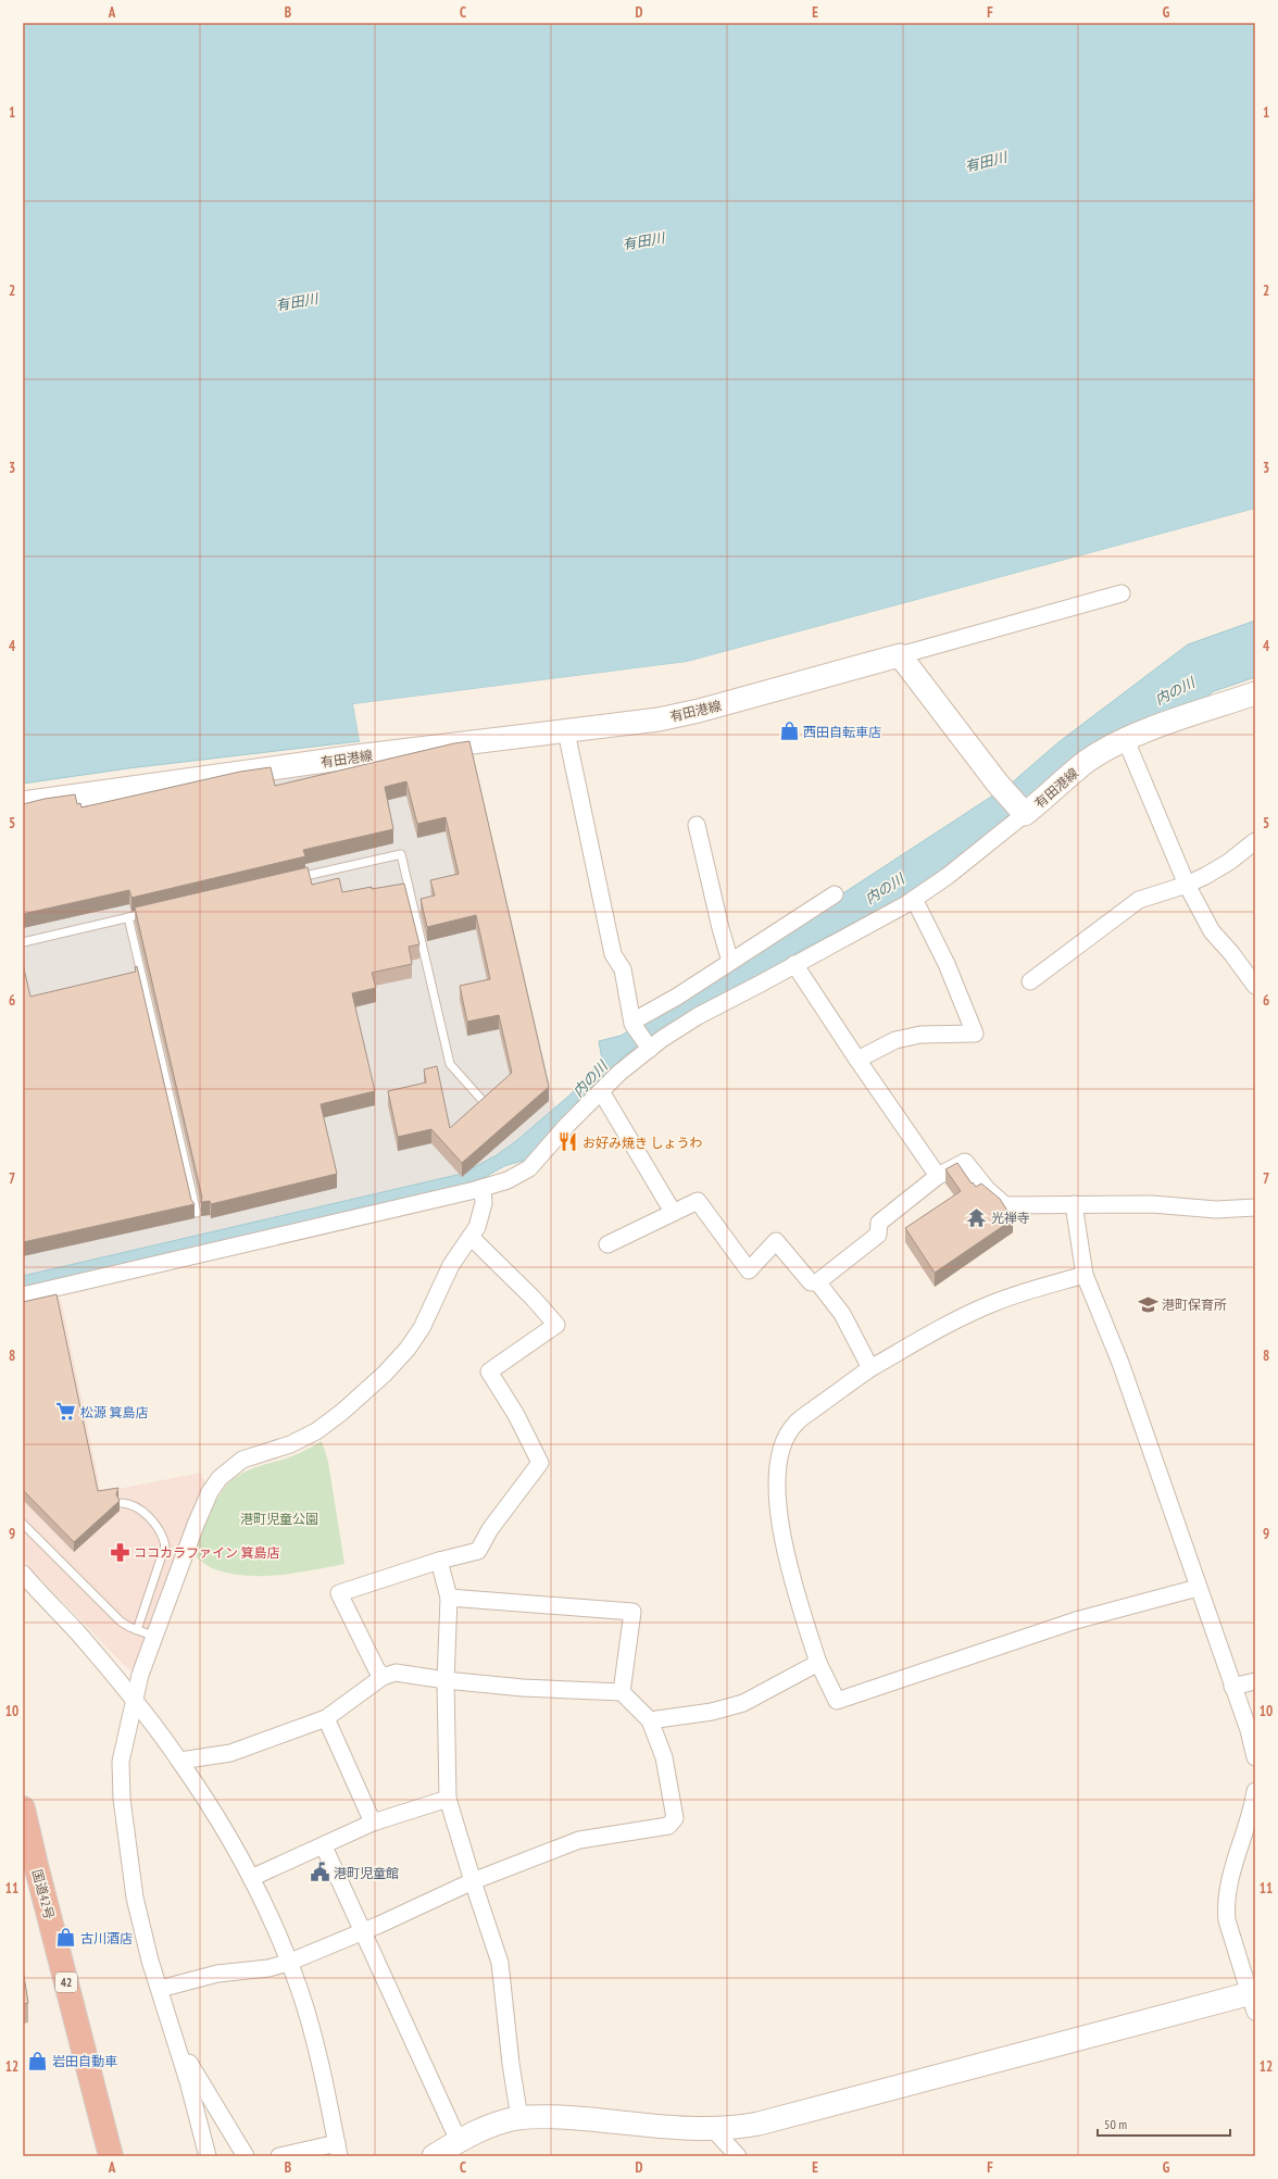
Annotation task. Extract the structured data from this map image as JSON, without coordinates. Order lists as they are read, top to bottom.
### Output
{
  "streets": {
    "highway": ["国道42号", "42"],
    "main road": ["有田港線"]
  },
  "water": ["有田川", "内の川"],
  "parks": ["港町児童公園"],
  "places": {
    "shop": ["西田自転車店", "古川酒店", "岩田自動車"],
    "restaurant": ["お好み焼き しょうわ"],
    "temple": ["光禅寺"],
    "school or university": ["港町保育所"],
    "supermarket": ["松源 箕島店"],
    "pharmacy": ["ココカラファイン 箕島店"],
    "public building": ["港町児童館"]
  },
  "scale_bar": "50 m",
  "grid": {
    "columns": [
      "A",
      "B",
      "C",
      "D",
      "E",
      "F",
      "G"
    ],
    "rows": [
      "1",
      "2",
      "3",
      "4",
      "5",
      "6",
      "7",
      "8",
      "9",
      "10",
      "11",
      "12"
    ]
  }
}
